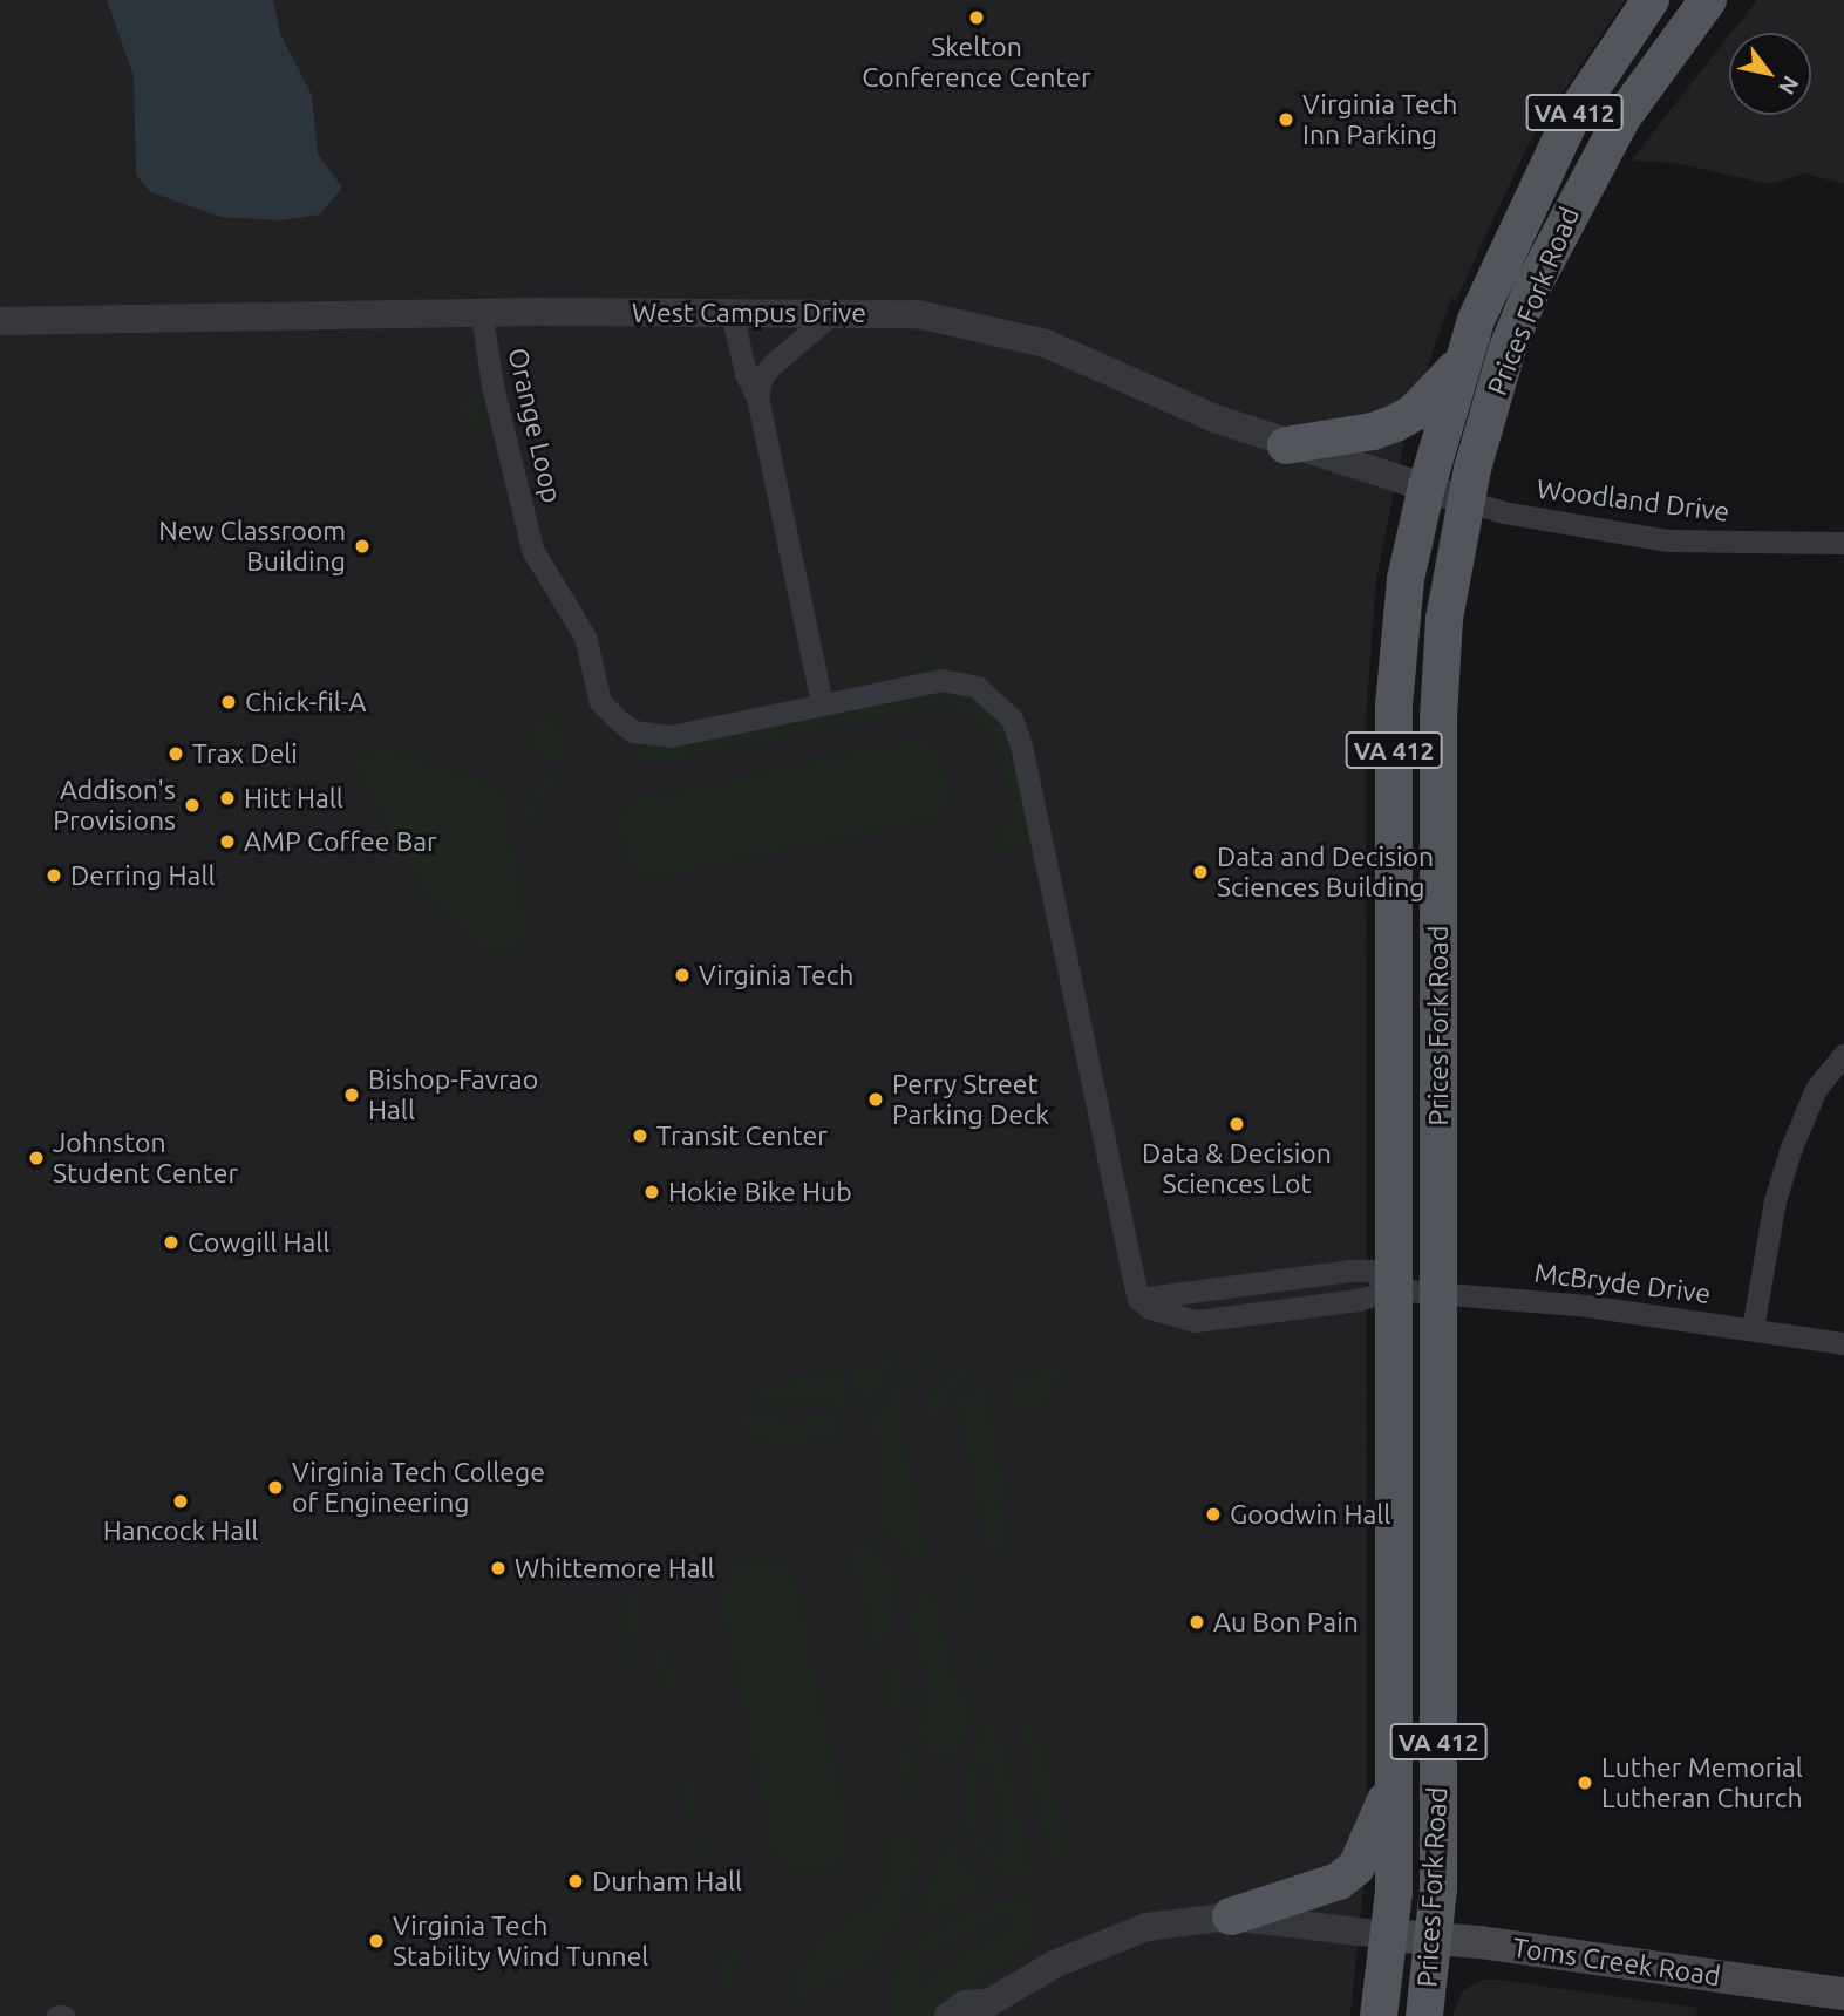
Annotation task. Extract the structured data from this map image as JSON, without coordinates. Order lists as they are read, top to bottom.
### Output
{
  "streets": {
    "main road": ["VA 412", "Prices Fork Road", "Toms Creek Road"],
    "street": [
      "West Campus Drive",
      "Orange Loop",
      "Woodland Drive",
      "McBryde Drive"
    ]
  },
  "crossings": [
    ["Prices Fork Road", "West Campus Drive"],
    ["Prices Fork Road", "Orange Loop"],
    ["Prices Fork Road", "Woodland Drive"],
    ["Prices Fork Road", "McBryde Drive"],
    ["Prices Fork Road", "Toms Creek Road"],
    ["West Campus Drive", "Orange Loop"],
    ["West Campus Drive", "Woodland Drive"],
    ["Orange Loop", "McBryde Drive"]
  ],
  "places": [
    "Skelton Conference Center",
    "Virginia Tech Inn Parking",
    "New Classroom Building",
    "Chick-fil-A",
    "Trax Deli",
    "Hitt Hall",
    "Addison's Provisions",
    "AMP Coffee Bar",
    "Data and Decision Sciences Building",
    "Derring Hall",
    "Virginia Tech",
    "Bishop-Favrao Hall",
    "Perry Street Parking Deck",
    "Data & Decision Sciences Lot",
    "Transit Center",
    "Johnston Student Center",
    "Hokie Bike Hub",
    "Cowgill Hall",
    "Virginia Tech College of Engineering",
    "Hancock Hall",
    "Goodwin Hall",
    "Whittemore Hall",
    "Au Bon Pain",
    "Luther Memorial Lutheran Church",
    "Durham Hall",
    "Virginia Tech Stability Wind Tunnel"
  ],
  "north": "bottom right"
}
